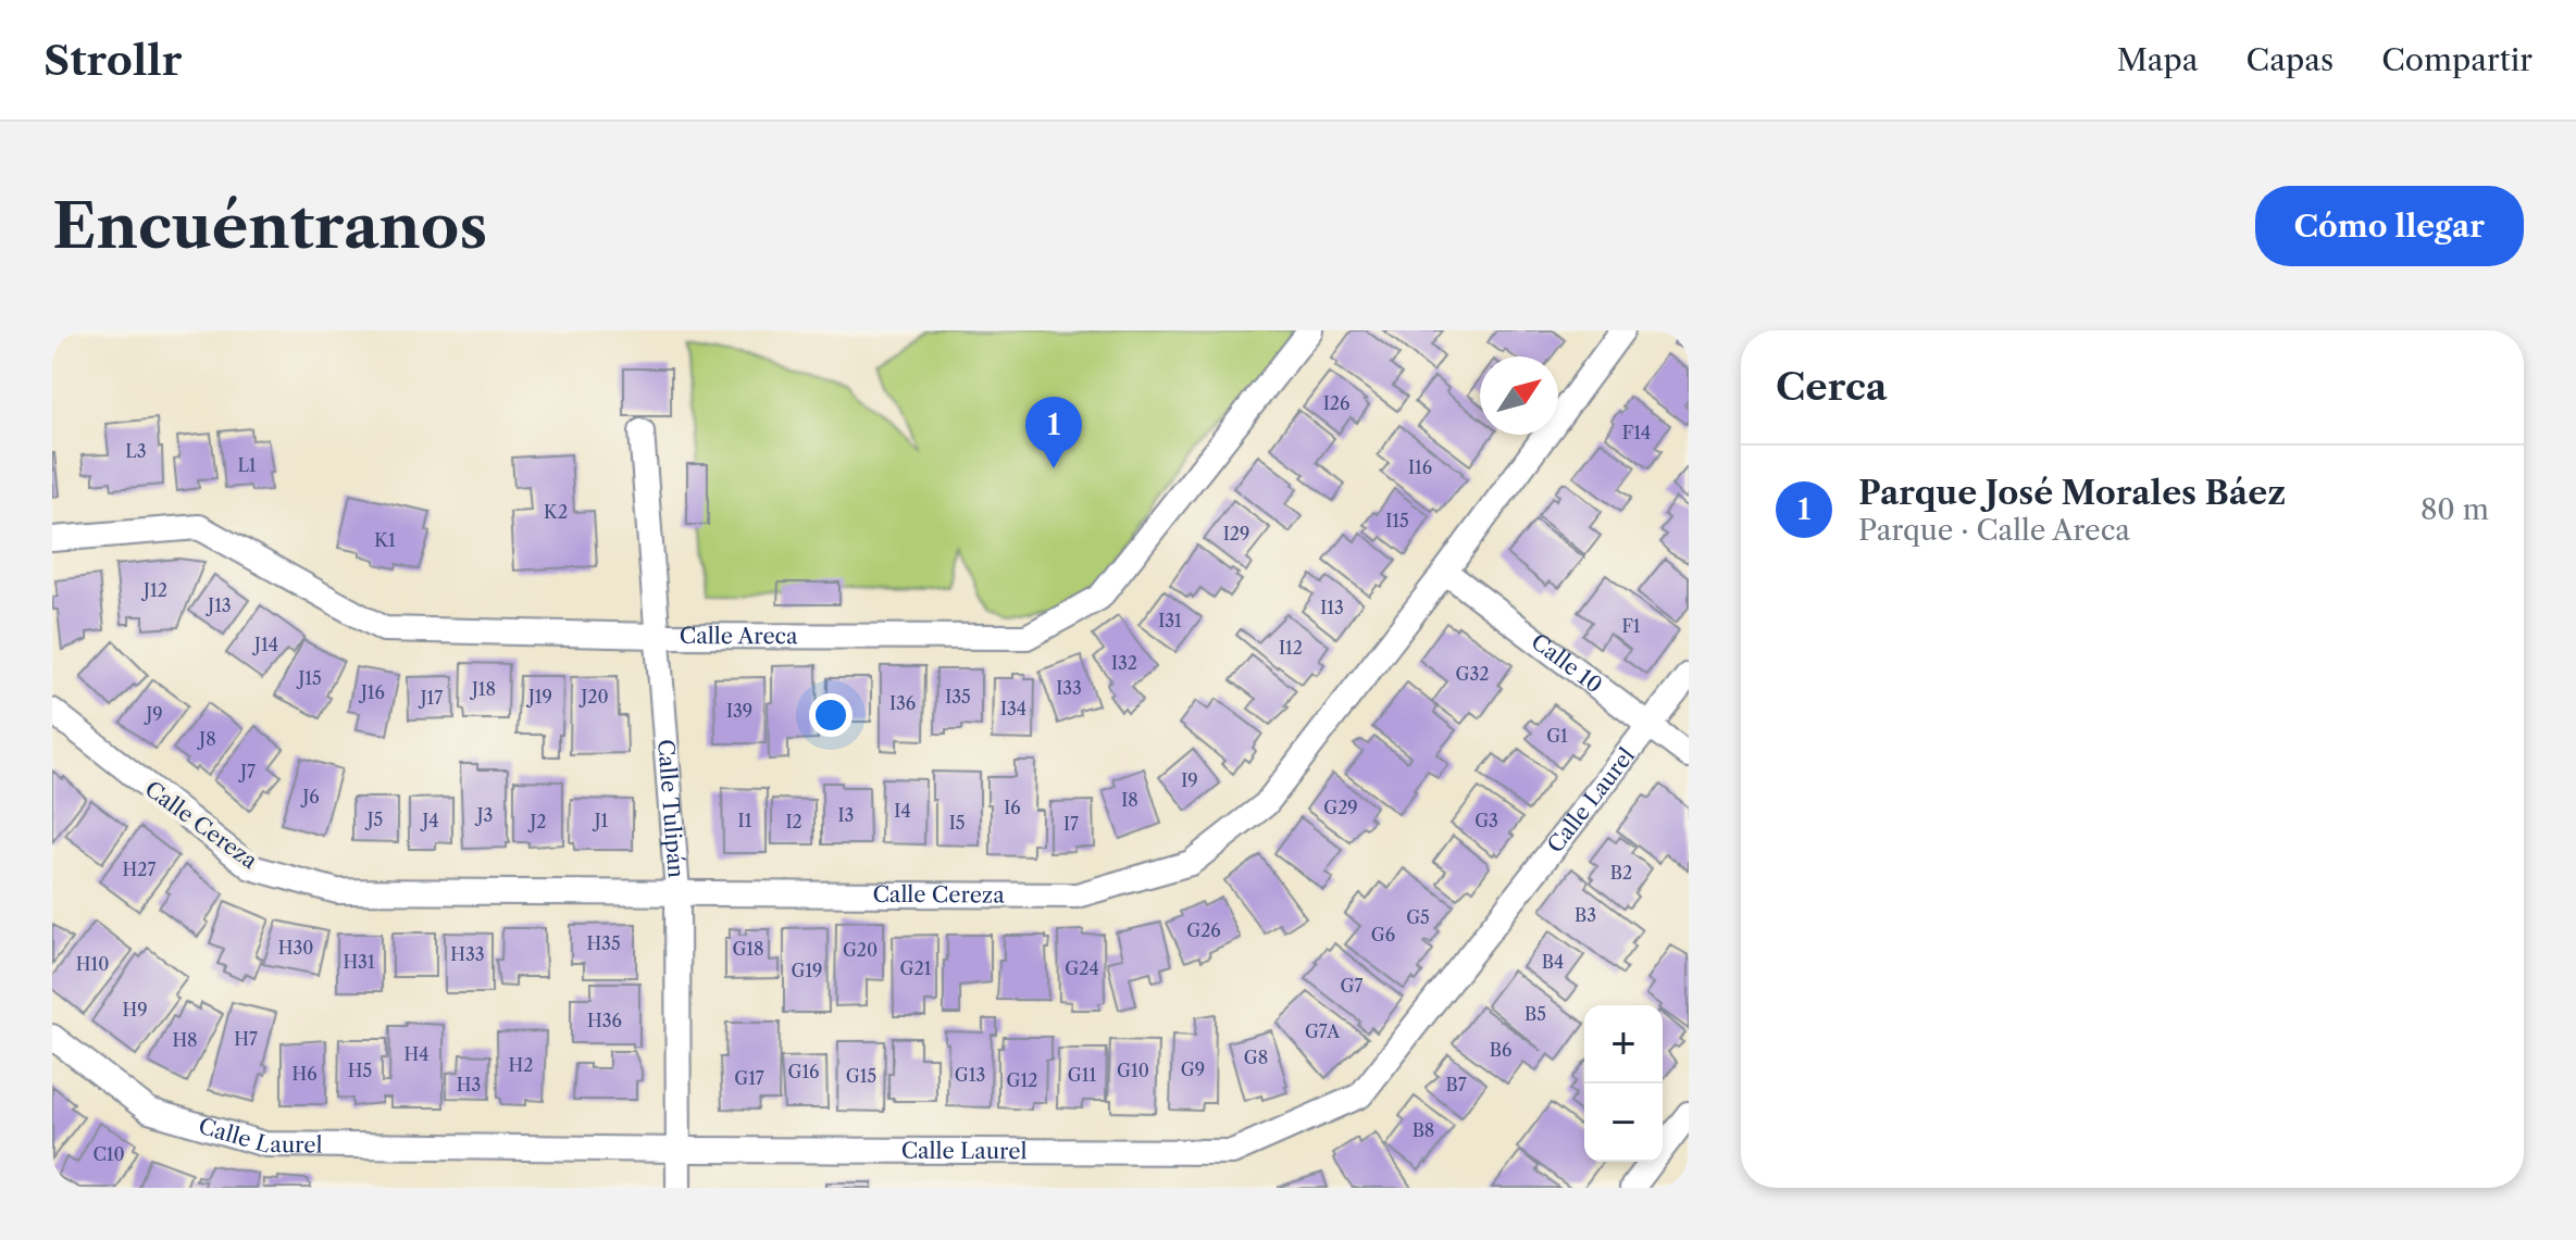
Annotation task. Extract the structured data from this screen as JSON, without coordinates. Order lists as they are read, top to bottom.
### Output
{
  "streets": {
    "street": [
      "Calle Areca",
      "Calle 10",
      "Calle Laurel",
      "Calle Tulipán",
      "Calle Cereza"
    ]
  },
  "crossings": [
    ["Calle Areca", "Calle Tulipán"],
    ["Calle 10", "Calle Laurel"],
    ["Calle 10", "Calle Cereza"],
    ["Calle Laurel", "Calle Tulipán"],
    ["Calle Tulipán", "Calle Cereza"]
  ],
  "house_numbers": [
    "I26",
    "F14",
    "L3",
    "L1",
    "I16",
    "K2",
    "I15",
    "I29",
    "K1",
    "J12",
    "J13",
    "I13",
    "I31",
    "F1",
    "J14",
    "I12",
    "I32",
    "G32",
    "J15",
    "I33",
    "J18",
    "J16",
    "J19",
    "J20",
    "I35",
    "J17",
    "I36",
    "I34",
    "I39",
    "J9",
    "G1",
    "J8",
    "J7",
    "I9",
    "J6",
    "I8",
    "I6",
    "G29",
    "I4",
    "J3",
    "I3",
    "J5",
    "J4",
    "J1",
    "I1",
    "G3",
    "J2",
    "I2",
    "I5",
    "I7",
    "H27",
    "B2",
    "B3",
    "G5",
    "G26",
    "G6",
    "H35",
    "H30",
    "G18",
    "G20",
    "H33",
    "H31",
    "B4",
    "H10",
    "G21",
    "G24",
    "G19",
    "G7",
    "H9",
    "B5",
    "H36",
    "G7A",
    "H7",
    "H8",
    "B6",
    "H4",
    "G8",
    "H2",
    "G9",
    "H5",
    "G10",
    "G16",
    "H6",
    "G13",
    "G11",
    "G15",
    "G17",
    "G12",
    "H3",
    "B7",
    "B8",
    "C10"
  ],
  "north": "top right",
  "page": {
    "header": "Strollr",
    "nav": ["Mapa", "Capas", "Compartir"],
    "buttons": "Cómo llegar",
    "title": "Encuéntranos",
    "heading": "Cerca",
    "pins": "1",
    "list": [
      {
        "mark": "1",
        "name": "Parque José Morales Báez",
        "note": "Parque · Calle Areca",
        "value": "80 m"
      }
    ],
    "map_buttons": ["+", "−"]
  }
}
